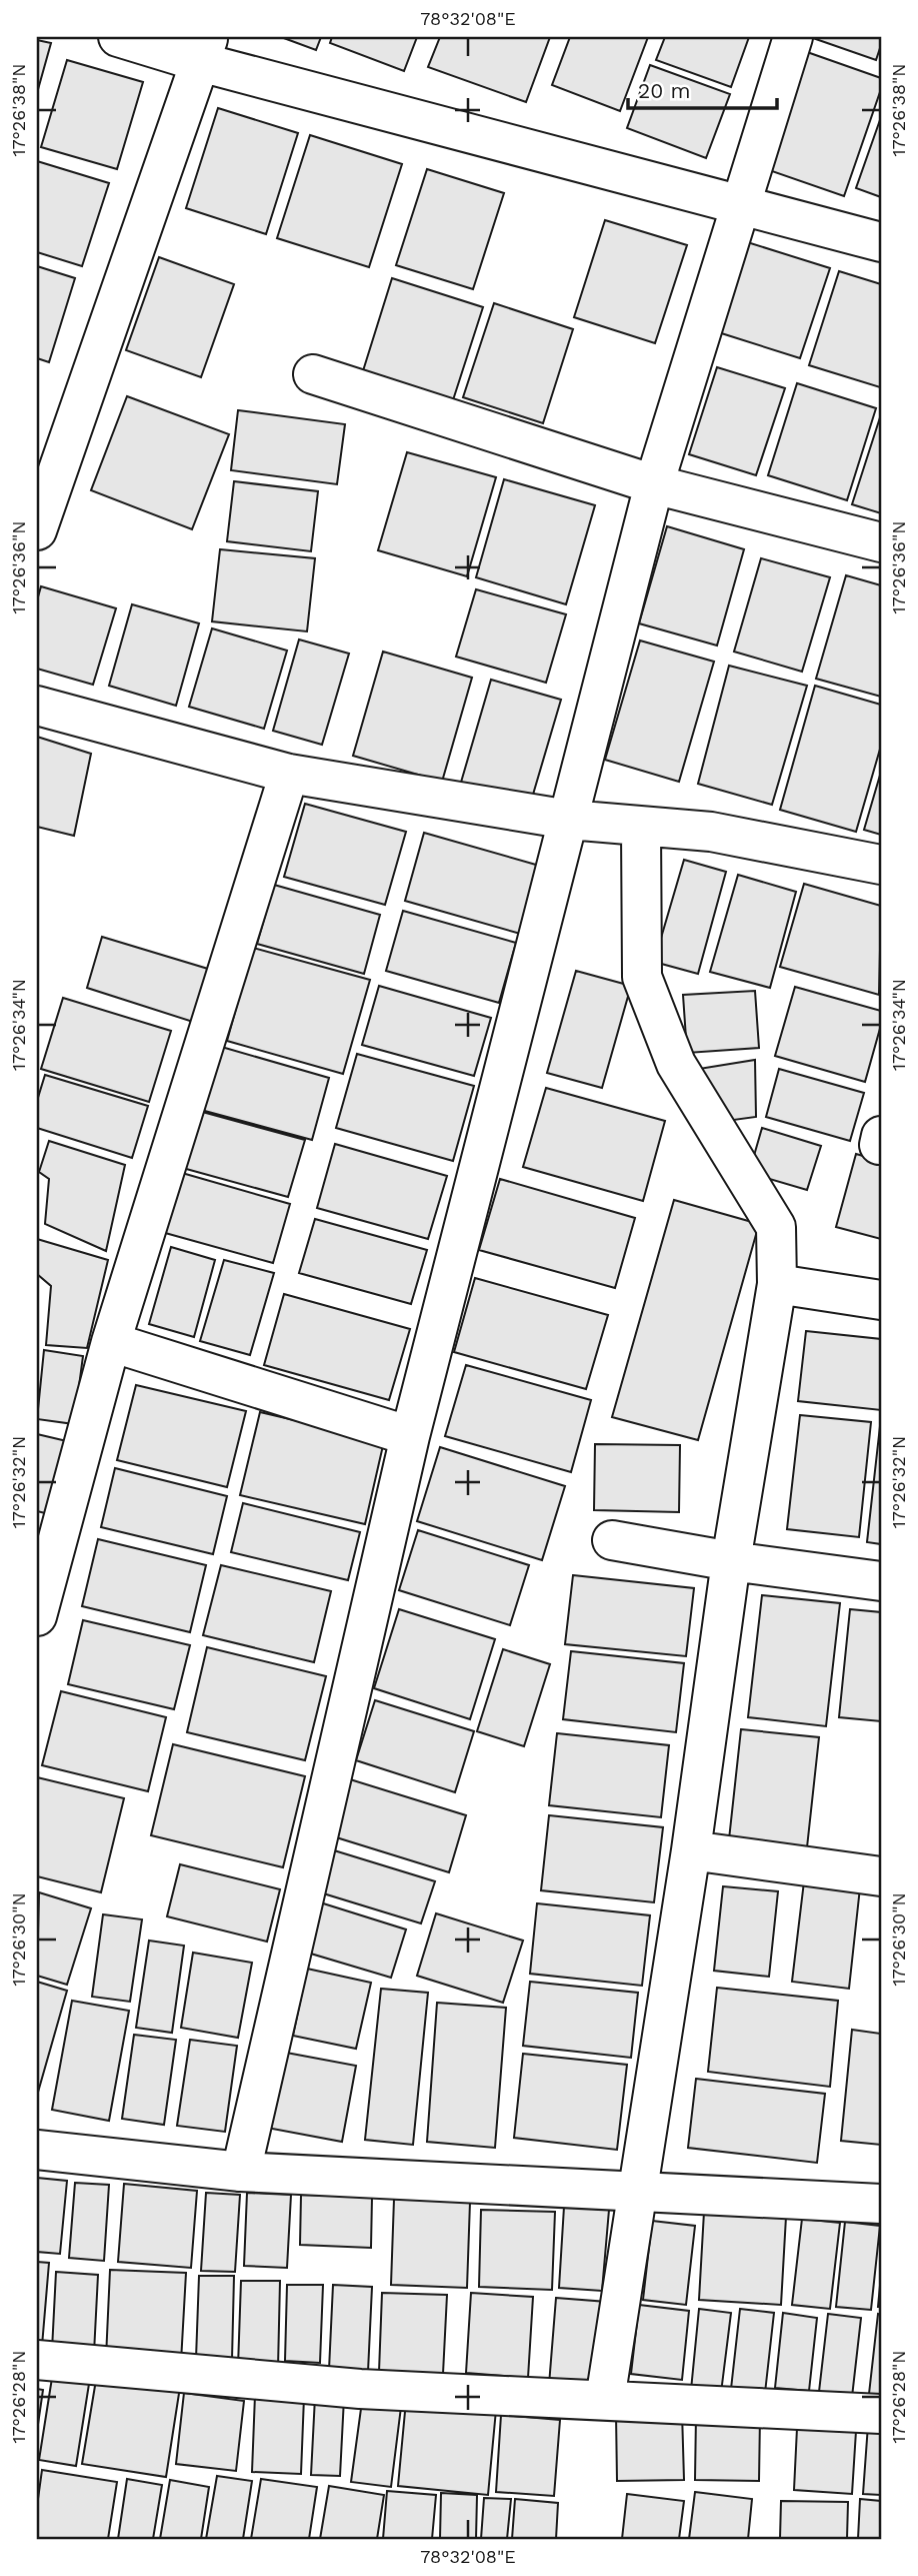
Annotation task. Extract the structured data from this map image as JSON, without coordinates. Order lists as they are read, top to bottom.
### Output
{
  "scale_bar": "20 m",
  "coordinates": [
    "78°32'08\"E",
    "17°26'38\"N",
    "17°26'36\"N",
    "17°26'34\"N",
    "17°26'32\"N",
    "17°26'30\"N",
    "17°26'28\"N"
  ]
}
